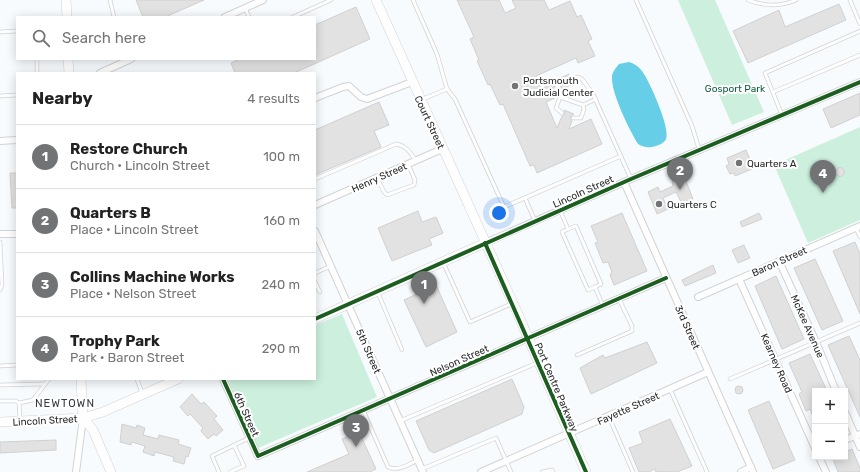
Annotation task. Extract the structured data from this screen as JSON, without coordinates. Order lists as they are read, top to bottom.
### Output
{
  "streets": {
    "main road": ["Court Street", "Lincoln Street", "Port Centre Parkway"],
    "street": [
      "Henry Street",
      "Baron Street",
      "McKee Avenue",
      "3rd Street",
      "5th Street",
      "Nelson Street",
      "Kearney Road",
      "Fayette Street",
      "6th Street"
    ]
  },
  "crossings": [
    ["Court Street", "Henry Street"],
    ["Court Street", "Lincoln Street"],
    ["Court Street", "Port Centre Parkway"],
    ["Lincoln Street", "3rd Street"],
    ["Lincoln Street", "5th Street"],
    ["Lincoln Street", "Port Centre Parkway"],
    ["Baron Street", "McKee Avenue"],
    ["Baron Street", "Kearney Road"],
    ["3rd Street", "Nelson Street"],
    ["3rd Street", "Fayette Street"],
    ["5th Street", "Nelson Street"],
    ["Nelson Street", "Port Centre Parkway"],
    ["Nelson Street", "6th Street"],
    ["Port Centre Parkway", "Fayette Street"]
  ],
  "districts": ["NEWTOWN"],
  "parks": ["Gosport Park"],
  "places": ["Portsmouth Judicial Center", "Quarters A", "Quarters C"],
  "page": {
    "search": "Search here",
    "heading": ["Nearby", "4 results"],
    "list": [
      {
        "mark": "1",
        "name": "Restore Church",
        "note": "Church · Lincoln Street",
        "value": "100 m"
      },
      {
        "mark": "2",
        "name": "Quarters B",
        "note": "Place · Lincoln Street",
        "value": "160 m"
      },
      {
        "mark": "3",
        "name": "Collins Machine Works",
        "note": "Place · Nelson Street",
        "value": "240 m"
      },
      {
        "mark": "4",
        "name": "Trophy Park",
        "note": "Park · Baron Street",
        "value": "290 m"
      }
    ],
    "pins": [
      "2",
      "4",
      "1",
      "3"
    ],
    "map_buttons": ["+", "−"]
  }
}
